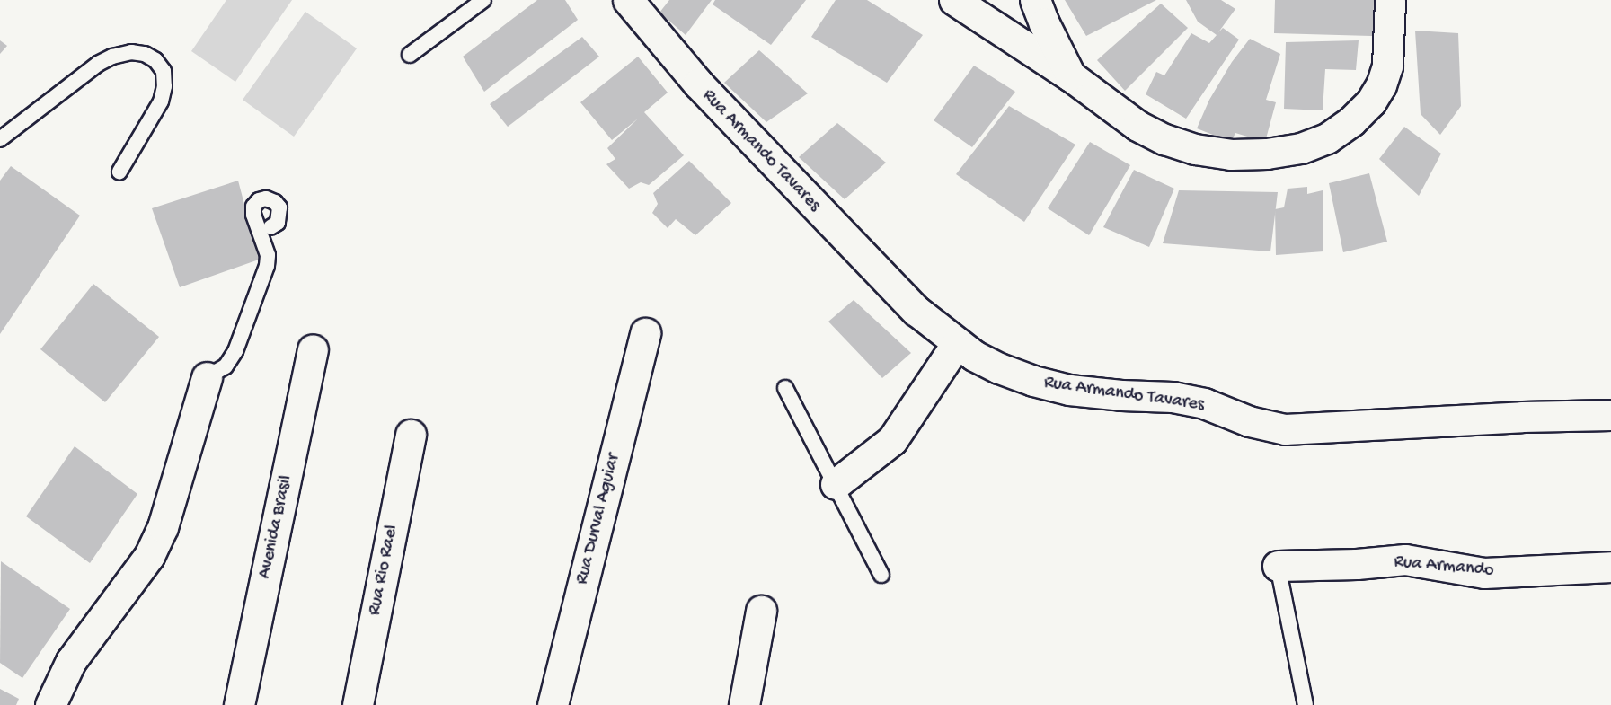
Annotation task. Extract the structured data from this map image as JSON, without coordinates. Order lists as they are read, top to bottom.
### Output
{
  "streets": {
    "street": [
      "Rua Armando Tavares",
      "Rua Durval Aguiar",
      "Avenida Brasil",
      "Rua Armando",
      "Rua Rio Rael"
    ]
  }
}
